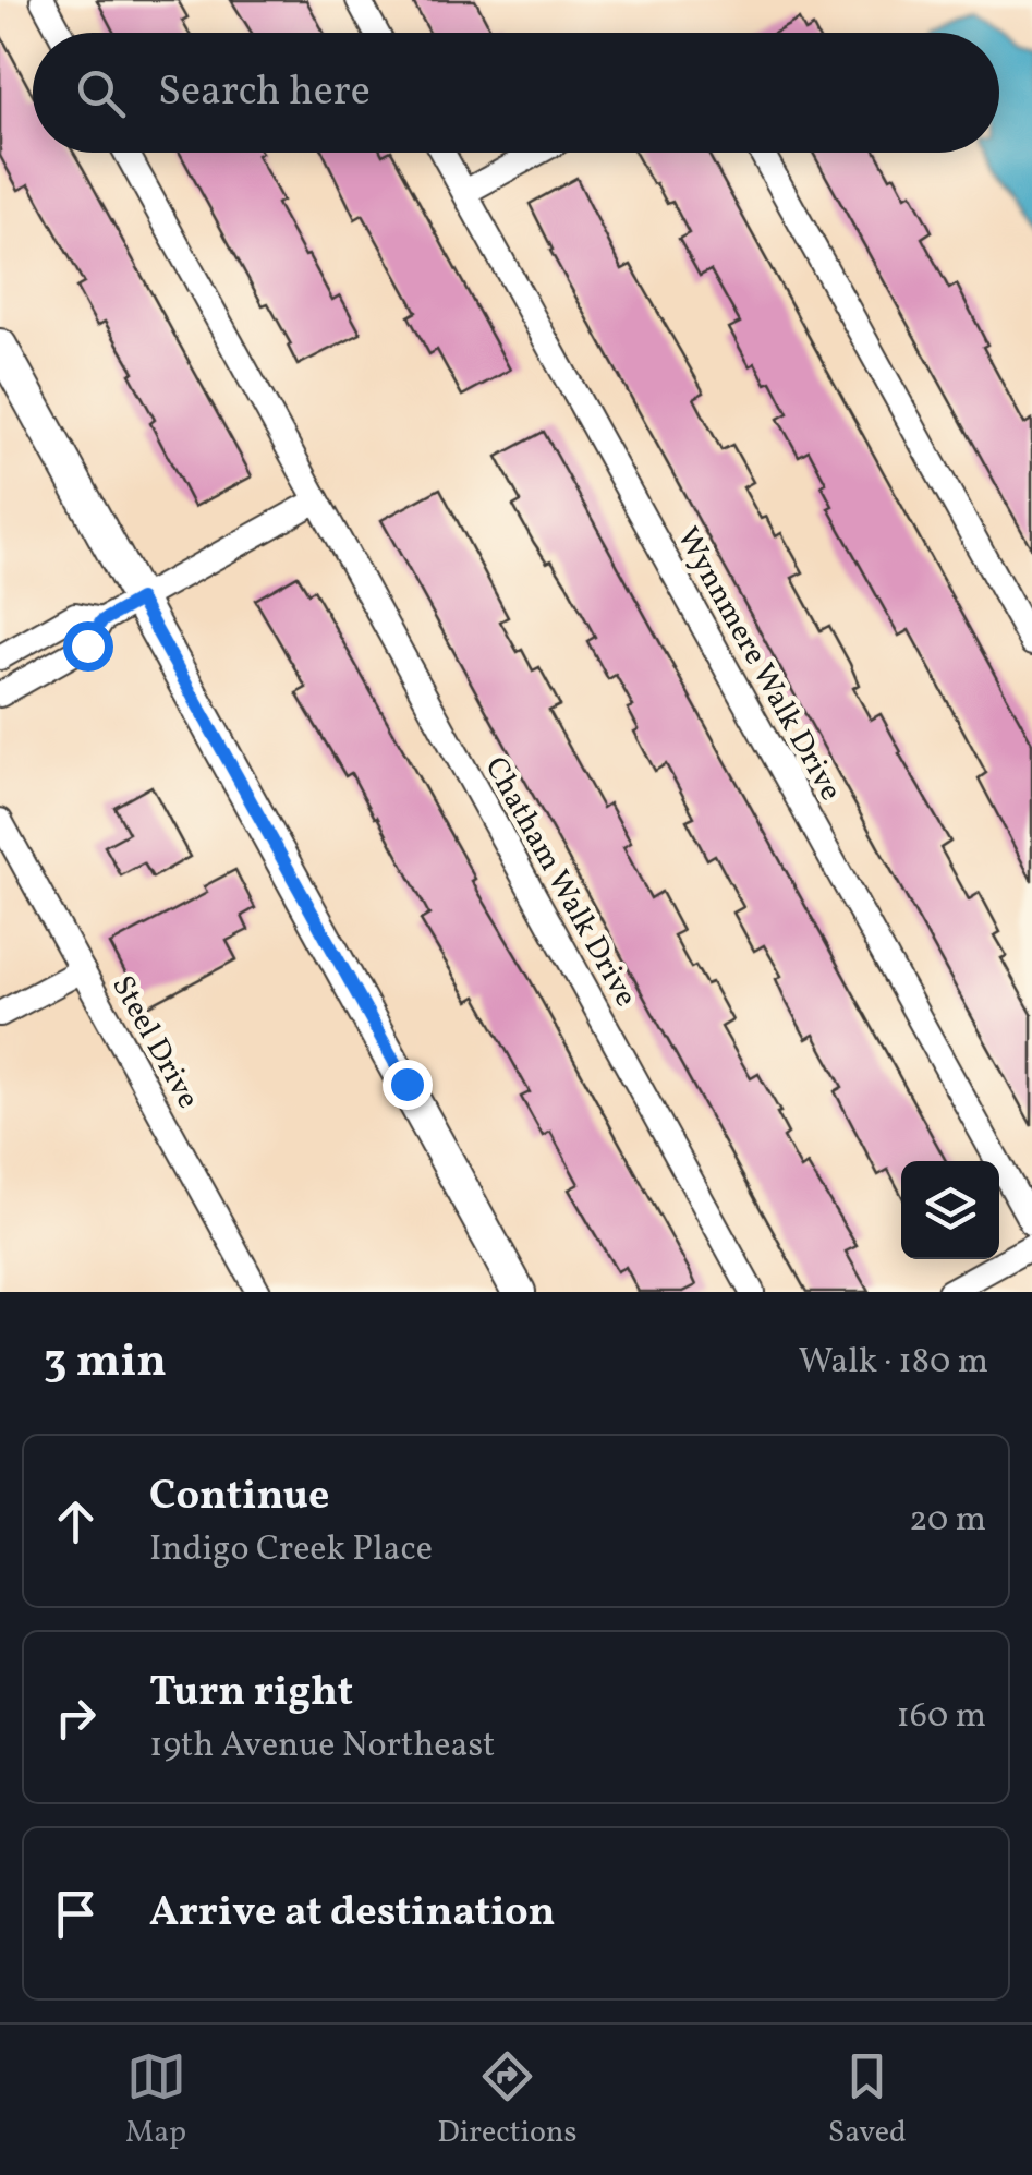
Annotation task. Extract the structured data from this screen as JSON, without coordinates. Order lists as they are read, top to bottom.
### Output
{
  "streets": {
    "street": ["Wynnmere Walk Drive", "Chatham Walk Drive", "Steel Drive"]
  },
  "page": {
    "search": "Search here",
    "heading": ["3 min", "Walk · 180 m"],
    "list": [
      ["Continue", "Indigo Creek Place", "20 m"],
      ["Turn right", "19th Avenue Northeast", "160 m"],
      "Arrive at destination"
    ],
    "nav": ["Map", "Directions", "Saved"]
  }
}
